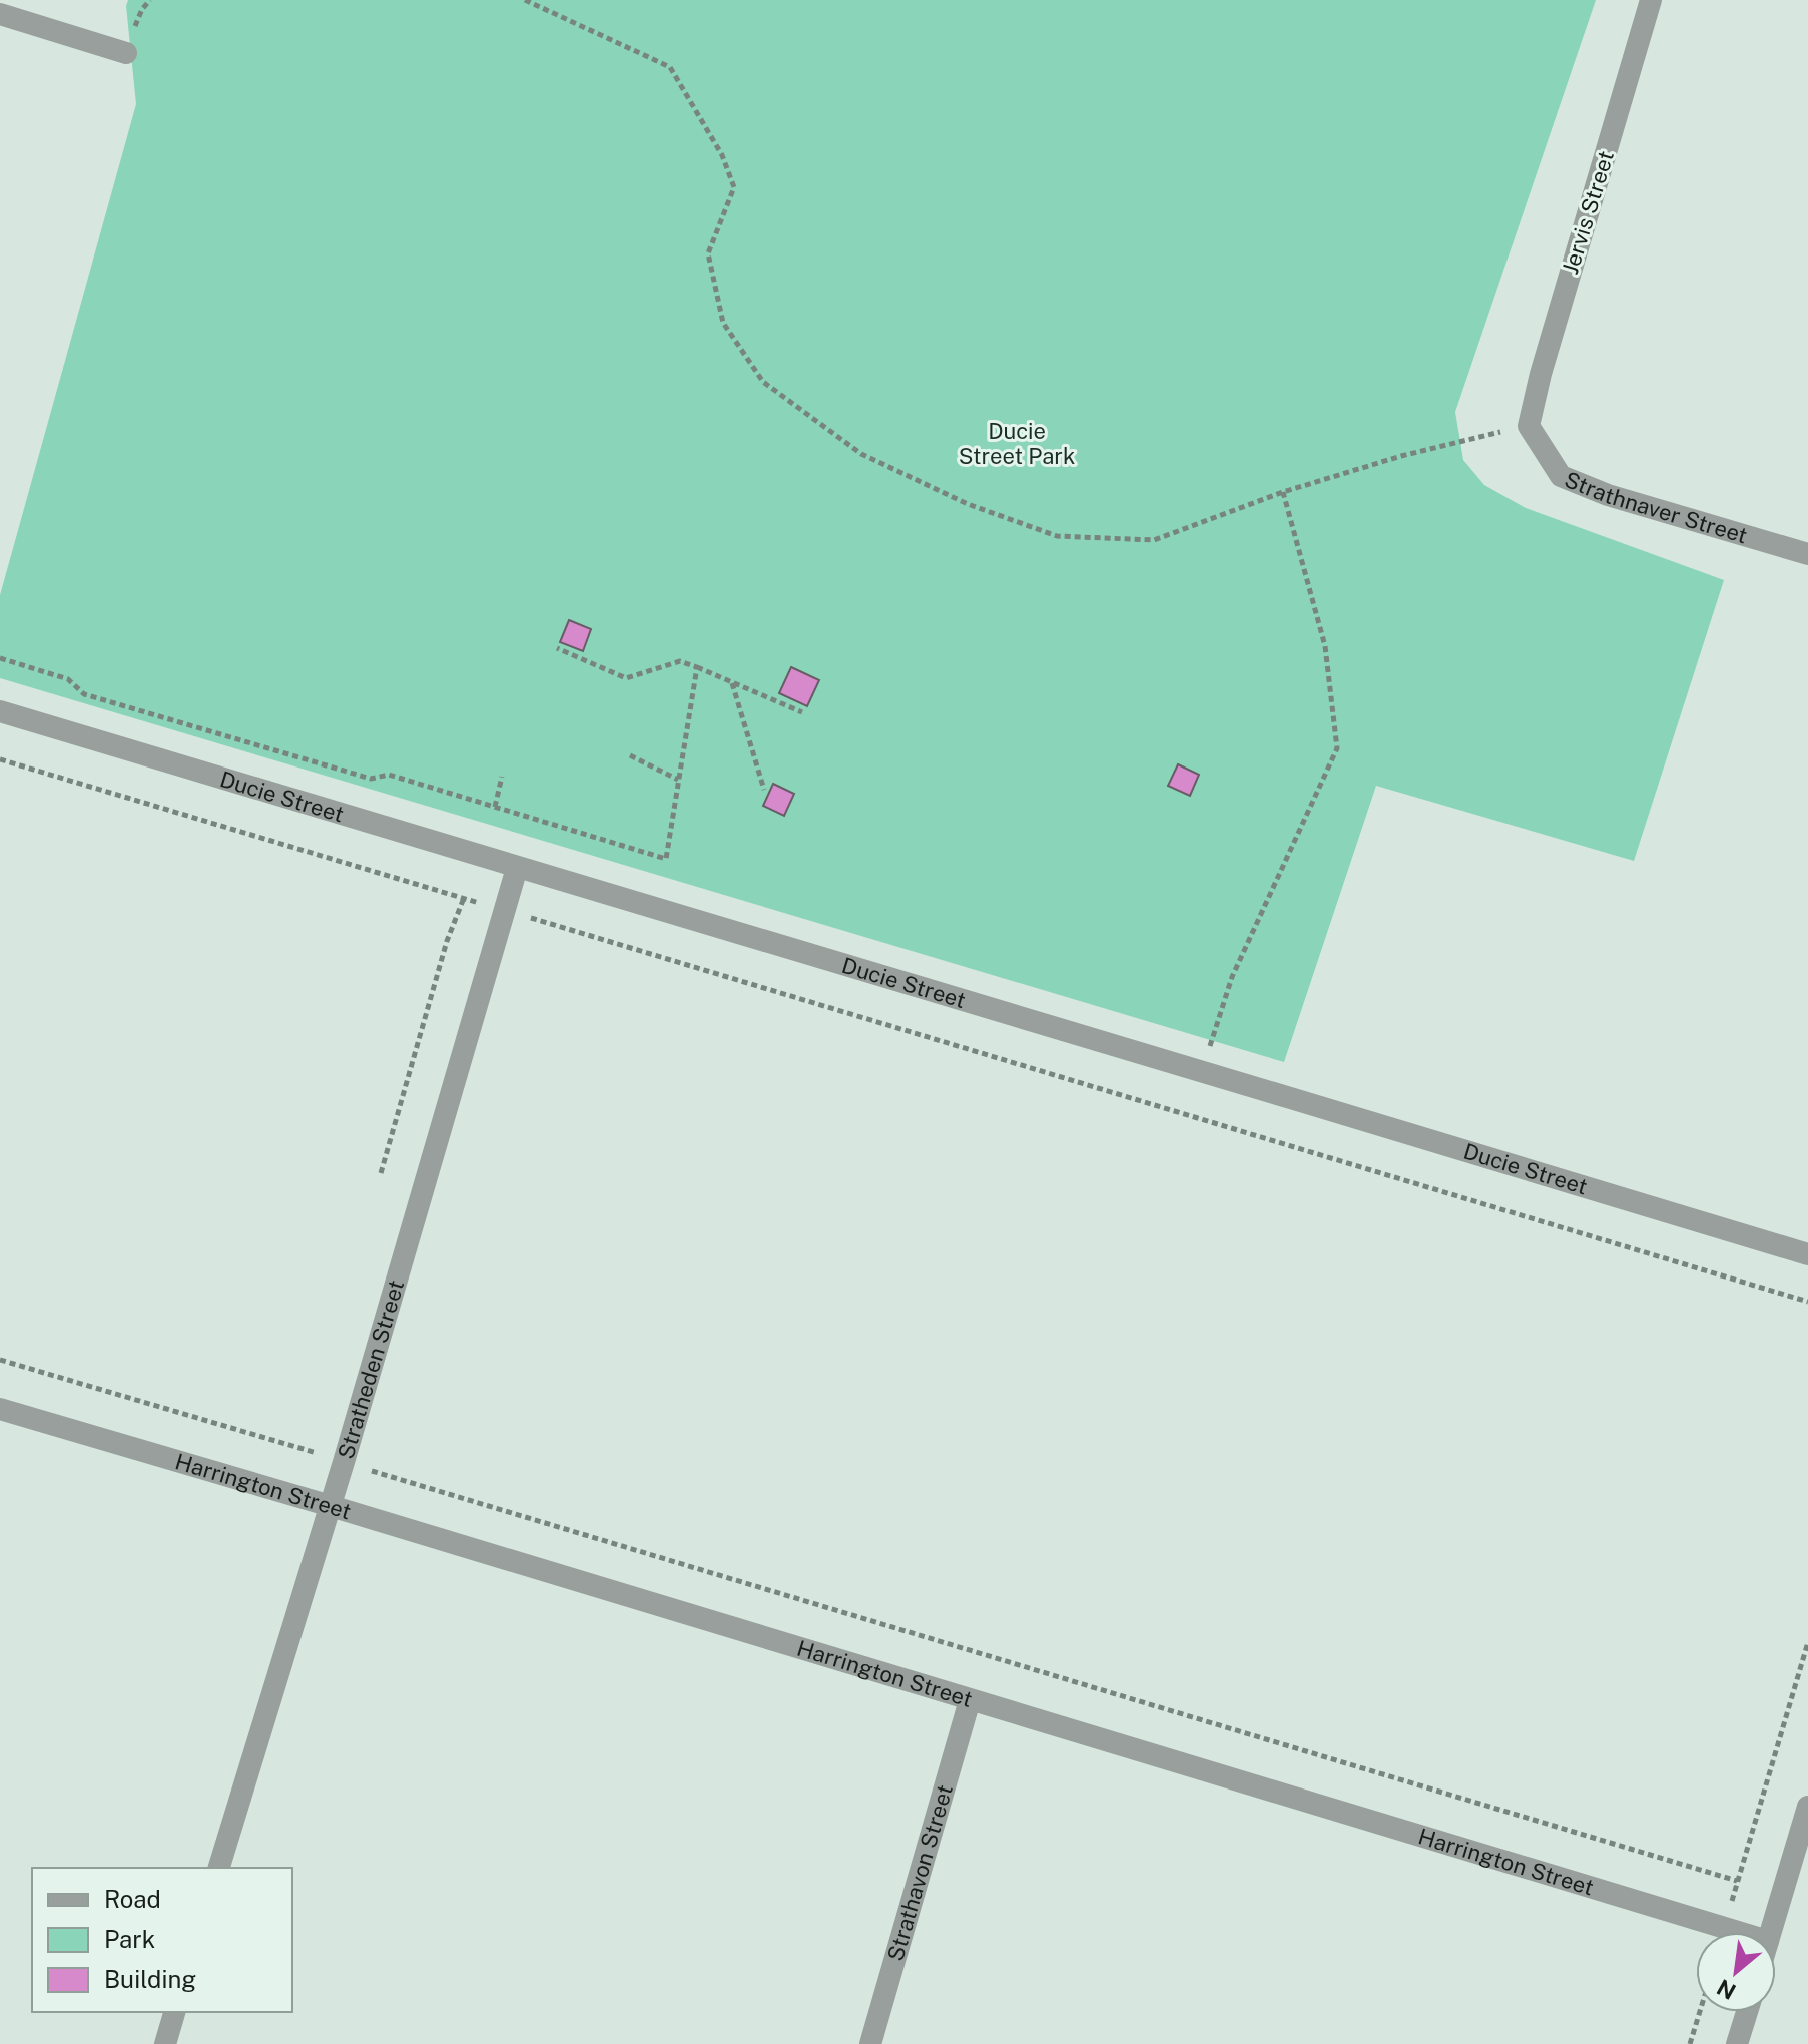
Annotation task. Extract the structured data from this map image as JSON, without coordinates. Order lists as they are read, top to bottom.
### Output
{
  "streets": {
    "street": [
      "Jervis Street",
      "Strathnaver Street",
      "Ducie Street",
      "Stratheden Street",
      "Harrington Street",
      "Strathavon Street"
    ]
  },
  "crossings": [
    ["Jervis Street", "Strathnaver Street"],
    ["Ducie Street", "Stratheden Street"],
    ["Stratheden Street", "Harrington Street"],
    ["Harrington Street", "Strathavon Street"]
  ],
  "parks": ["Ducie Street Park"],
  "legend": ["Road", "Park", "Building"],
  "north": "bottom left"
}
